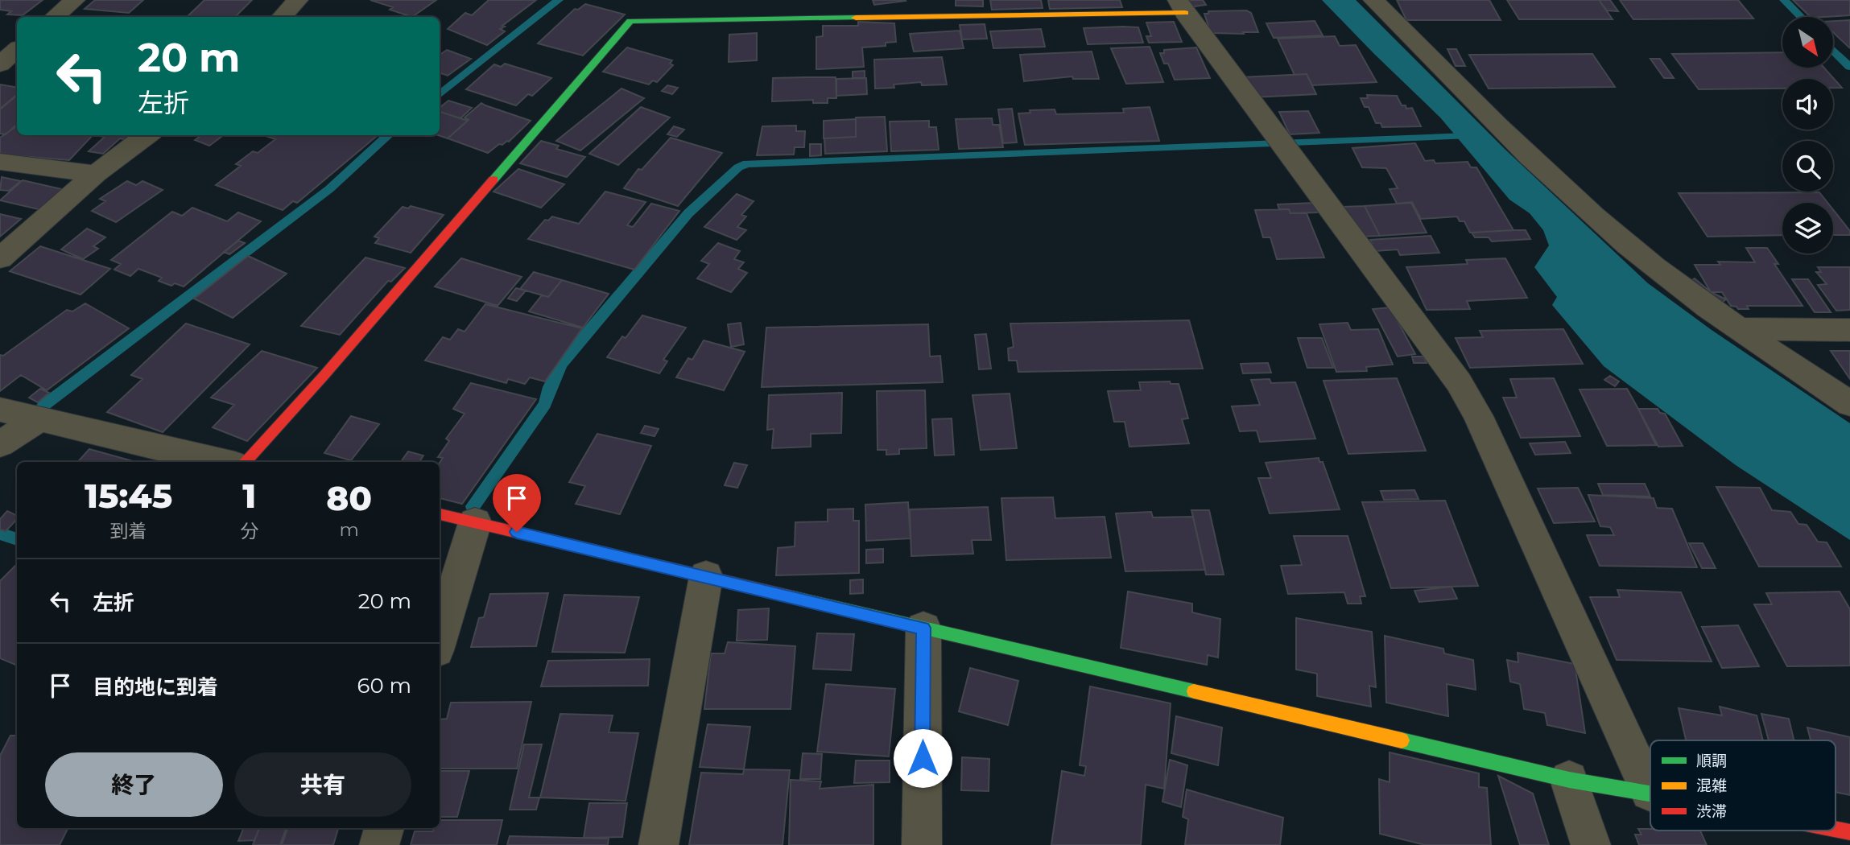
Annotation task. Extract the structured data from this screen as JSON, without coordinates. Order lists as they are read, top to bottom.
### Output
{
  "legend": ["順調", "混雑", "渋滞"],
  "north": "bottom right",
  "page": {
    "turn": ["20 m", "左折"],
    "eta": [
      "15:45",
      "到着",
      "1",
      "分",
      "80",
      "m"
    ],
    "list": [
      {
        "name": "左折",
        "value": "20 m"
      },
      {
        "name": "目的地に到着",
        "value": "60 m"
      }
    ],
    "buttons": ["終了", "共有"]
  }
}
